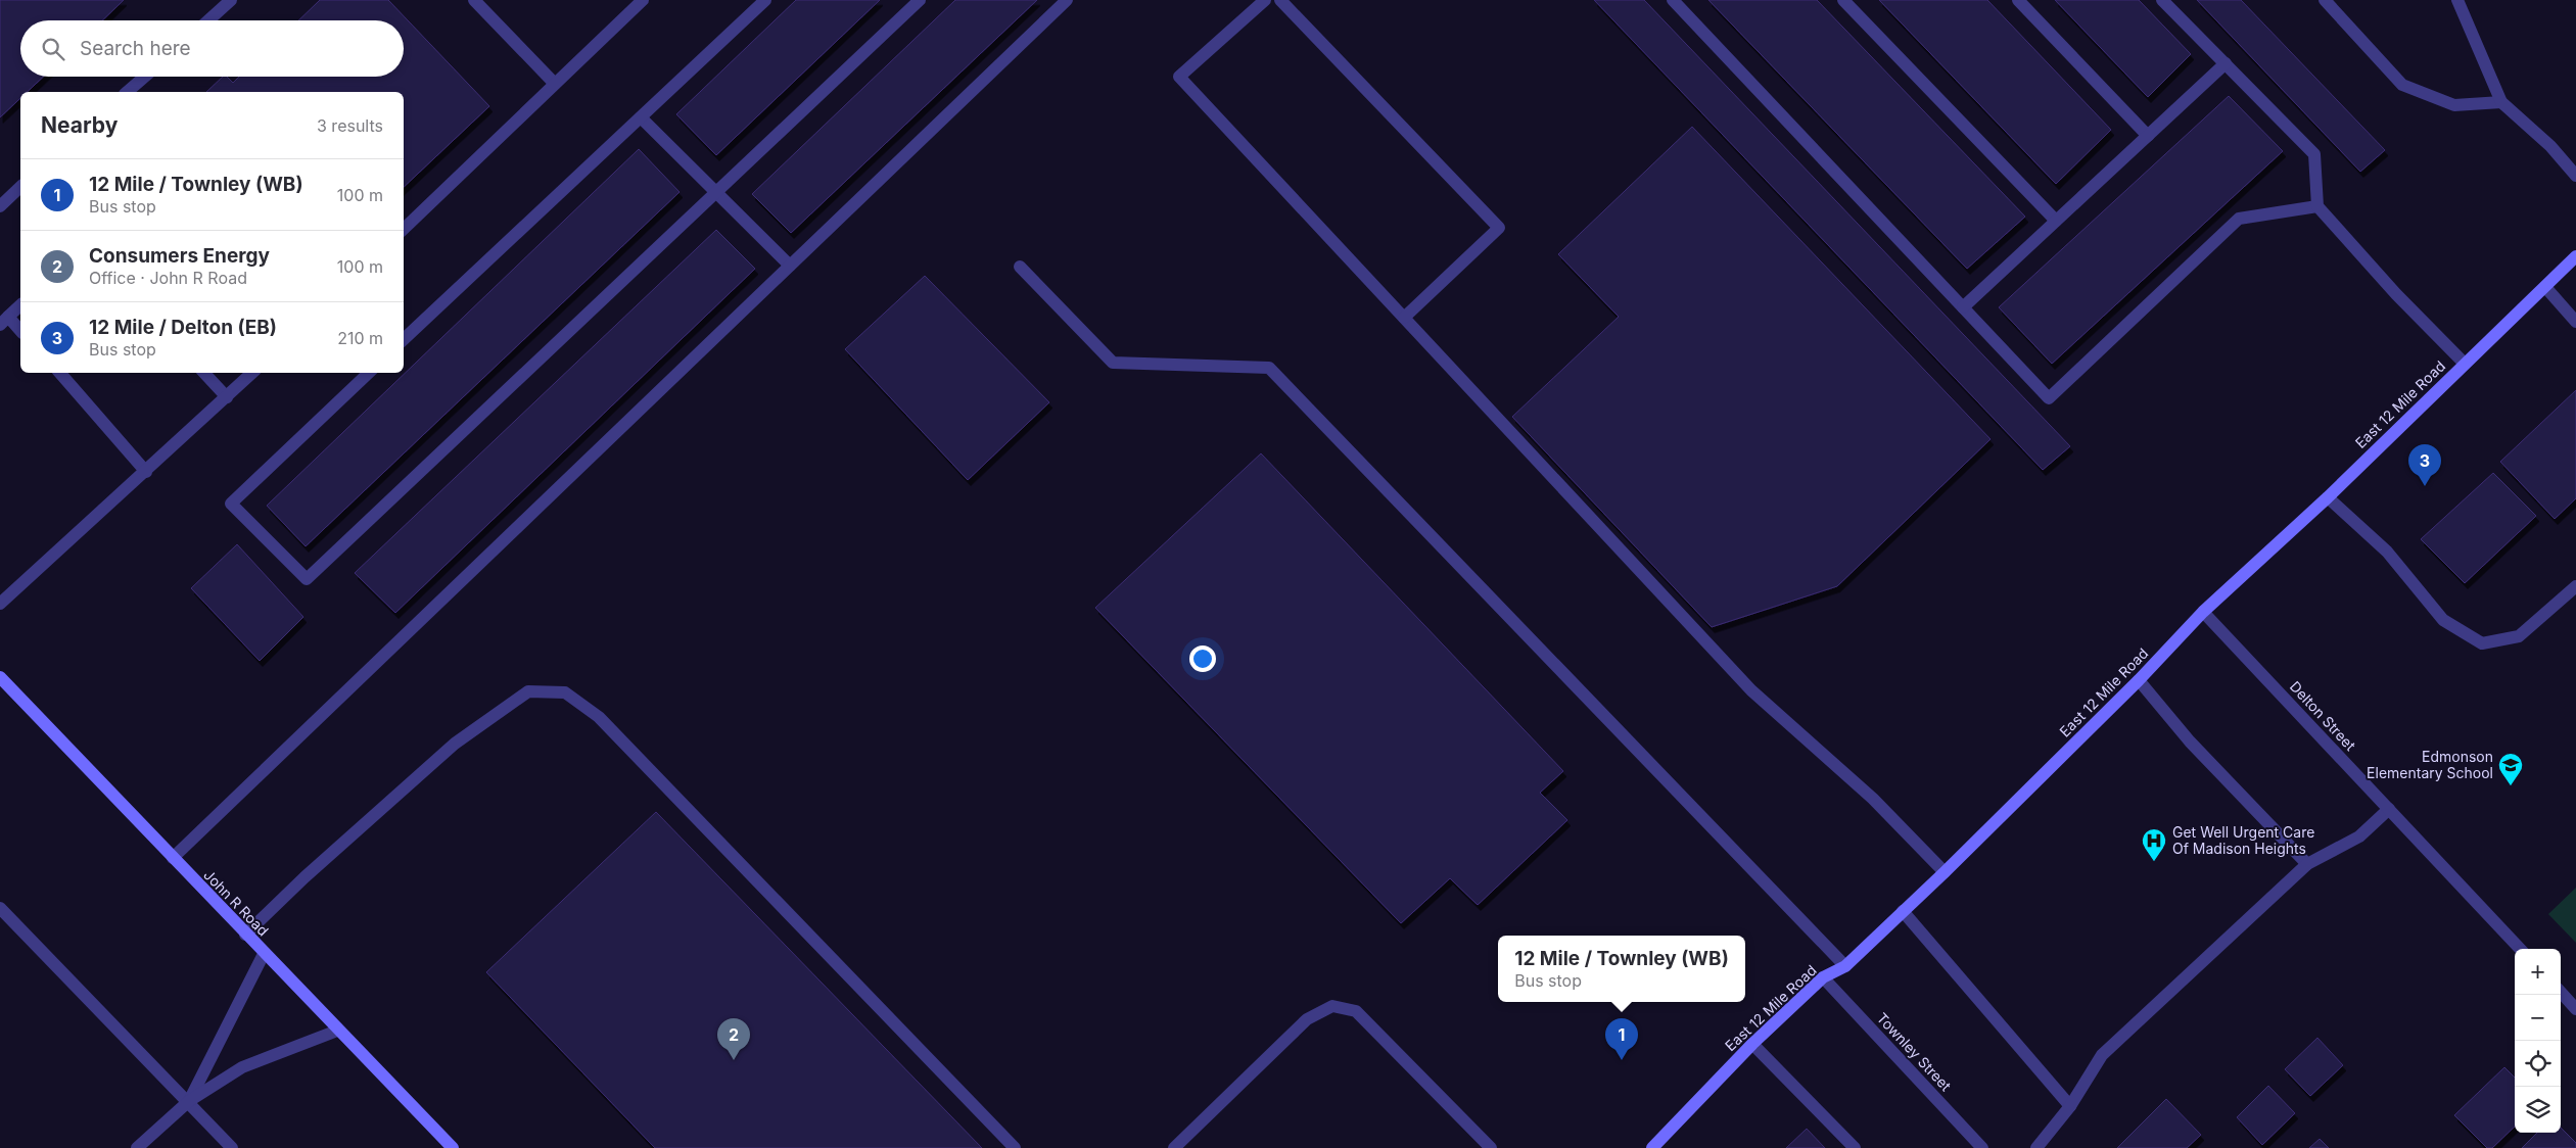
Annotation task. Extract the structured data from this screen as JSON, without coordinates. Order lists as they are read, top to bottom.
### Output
{
  "streets": {
    "main road": ["East 12 Mile Road", "John R Road"],
    "street": ["Delton Street", "Townley Street"]
  },
  "crossings": [
    ["East 12 Mile Road", "Delton Street"],
    ["East 12 Mile Road", "Townley Street"]
  ],
  "places": {
    "school or university": ["Edmonson Elementary School"],
    "hospital": ["Get Well Urgent Care Of Madison Heights"]
  },
  "page": {
    "search": "Search here",
    "heading": ["Nearby", "3 results"],
    "list": [
      {
        "mark": "1",
        "name": "12 Mile / Townley (WB)",
        "note": "Bus stop",
        "value": "100 m"
      },
      {
        "mark": "2",
        "name": "Consumers Energy",
        "note": "Office · John R Road",
        "value": "100 m"
      },
      {
        "mark": "3",
        "name": "12 Mile / Delton (EB)",
        "note": "Bus stop",
        "value": "210 m"
      }
    ],
    "pins": ["3", "1", "2"],
    "popup": ["12 Mile / Townley (WB)", "Bus stop"],
    "map_buttons": ["+", "−"]
  }
}
